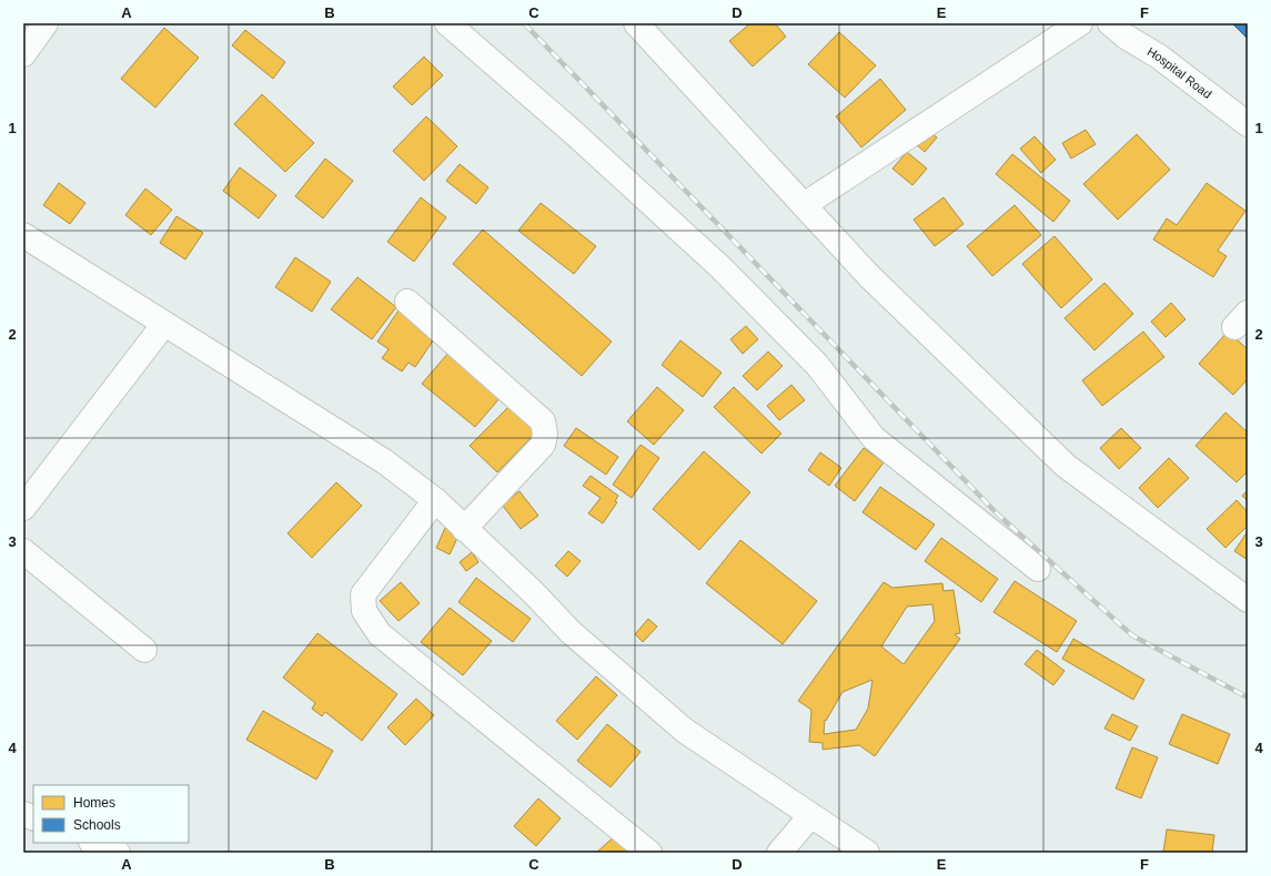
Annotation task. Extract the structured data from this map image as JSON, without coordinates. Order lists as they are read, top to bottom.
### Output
{
  "streets": {
    "street": ["Hospital Road"]
  },
  "legend": ["Homes", "Schools"],
  "grid": {
    "columns": [
      "A",
      "B",
      "C",
      "D",
      "E",
      "F"
    ],
    "rows": [
      "1",
      "2",
      "3",
      "4"
    ]
  }
}
